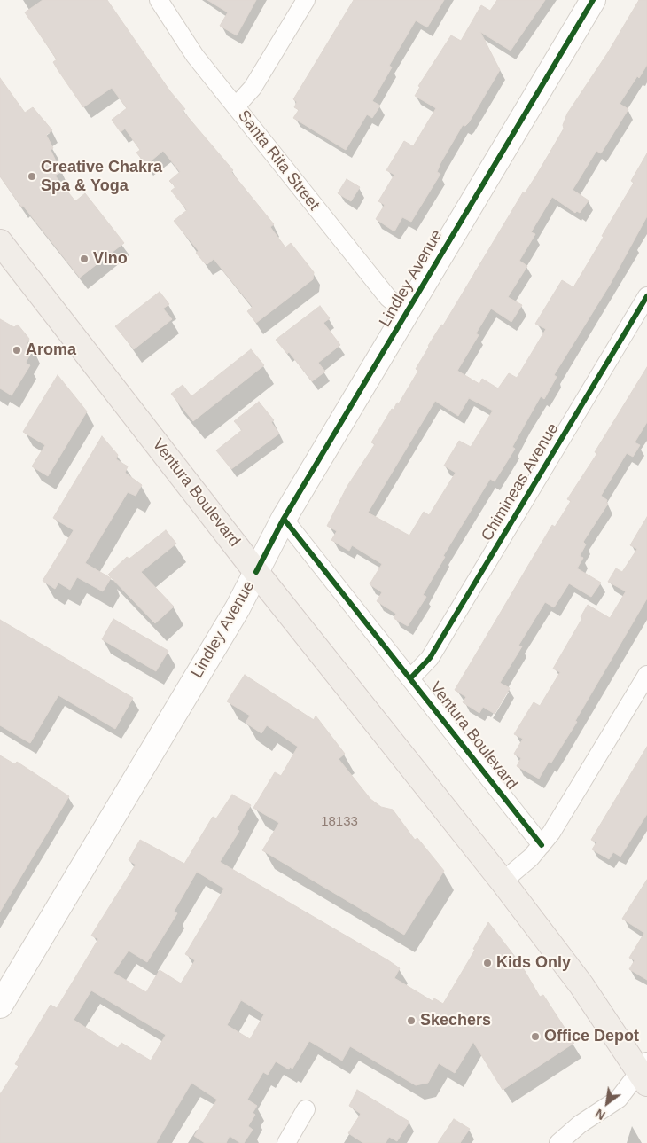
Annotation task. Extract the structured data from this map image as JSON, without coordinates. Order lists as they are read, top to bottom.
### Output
{
  "streets": {
    "main road": ["Ventura Boulevard"],
    "street": ["Santa Rita Street", "Lindley Avenue", "Chimineas Avenue"]
  },
  "crossings": [
    ["Santa Rita Street", "Lindley Avenue"],
    ["Lindley Avenue", "Ventura Boulevard"],
    ["Chimineas Avenue", "Ventura Boulevard"]
  ],
  "places": [
    "Creative Chakra Spa & Yoga",
    "Vino",
    "Aroma",
    "Kids Only",
    "Skechers",
    "Office Depot"
  ],
  "house_numbers": ["18133"],
  "north": "bottom left"
}
